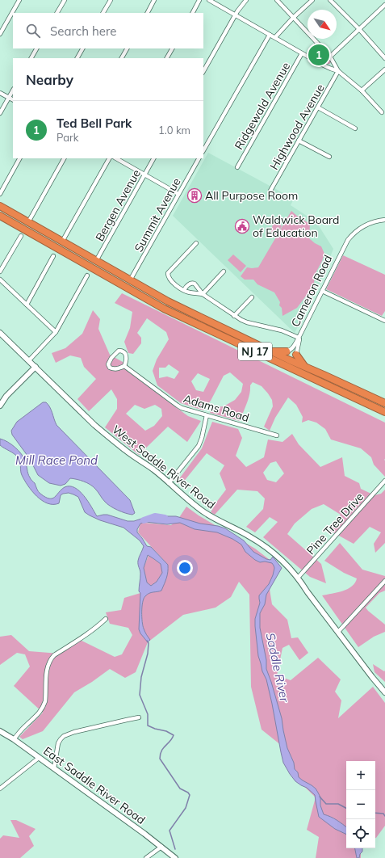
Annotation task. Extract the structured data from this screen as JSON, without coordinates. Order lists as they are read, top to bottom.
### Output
{
  "streets": {
    "highway": ["NJ 17"],
    "main road": ["West Saddle River Road", "East Saddle River Road"],
    "street": [
      "Ridgewald Avenue",
      "Highwood Avenue",
      "Bergen Avenue",
      "Summit Avenue",
      "Cameron Road",
      "Adams Road",
      "Pine Tree Drive"
    ]
  },
  "crossings": [
    ["Bergen Avenue", "NJ 17"],
    ["Summit Avenue", "NJ 17"],
    ["West Saddle River Road", "Pine Tree Drive"]
  ],
  "water": ["Mill Race Pond", "Saddle River"],
  "places": {
    "building": ["All Purpose Room"],
    "public building": ["Waldwick Board of Education"]
  },
  "north": "bottom right",
  "page": {
    "search": "Search here",
    "pins": "1",
    "heading": "Nearby",
    "list": [
      {
        "mark": "1",
        "name": "Ted Bell Park",
        "note": "Park",
        "value": "1.0 km"
      }
    ],
    "map_buttons": ["+", "−"]
  }
}
